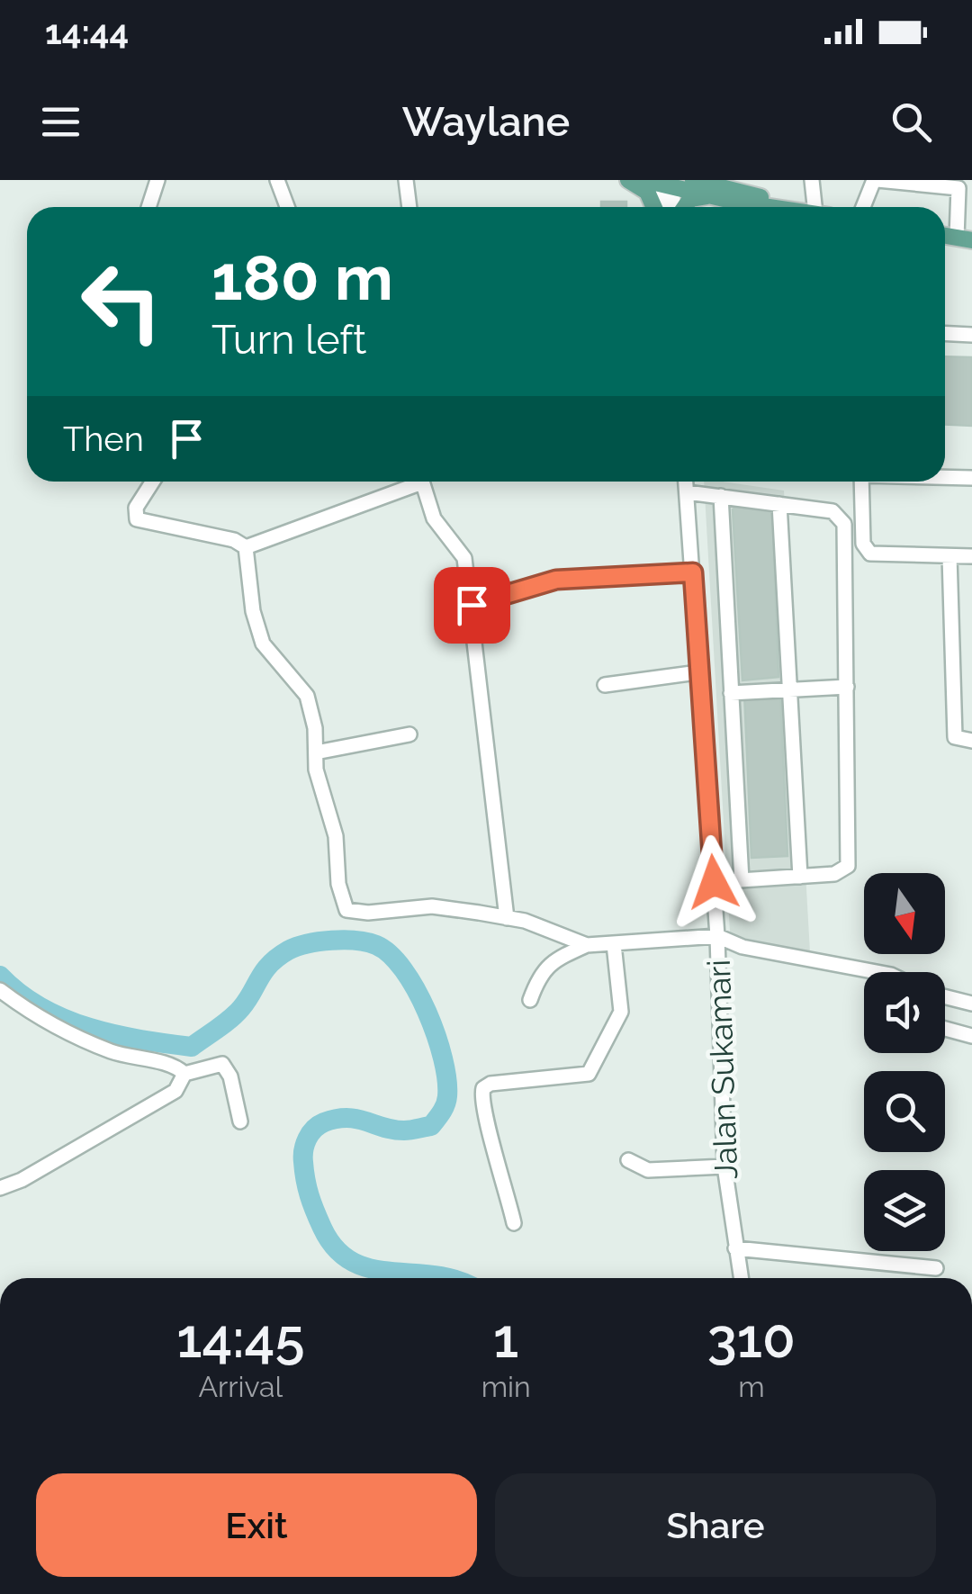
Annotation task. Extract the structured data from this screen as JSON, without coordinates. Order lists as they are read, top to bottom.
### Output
{
  "streets": {
    "street": ["Jalan Sukamari"]
  },
  "north": "bottom",
  "page": {
    "status": "14:44",
    "header": "Waylane",
    "turn": ["180 m", "Turn left"],
    "then": "Then",
    "eta": [
      "14:45",
      "Arrival",
      "1",
      "min",
      "310",
      "m"
    ],
    "buttons": ["Exit", "Share"]
  }
}
